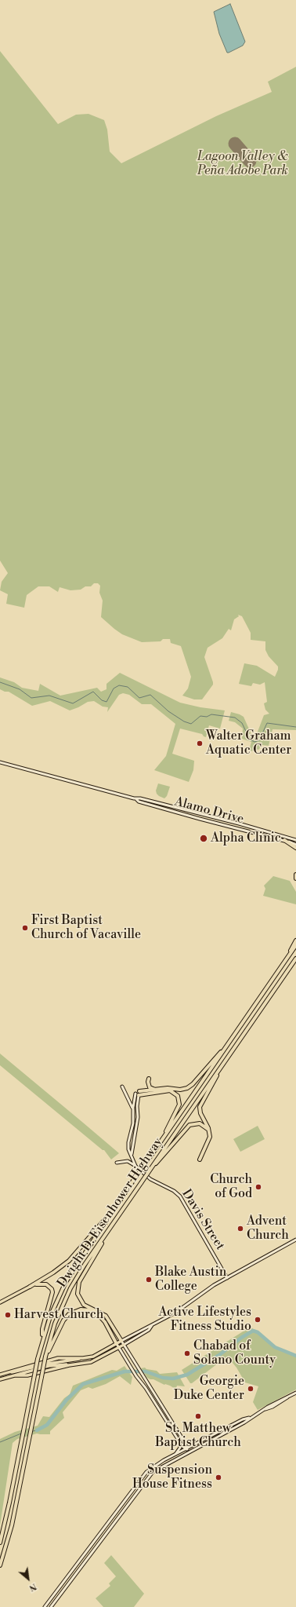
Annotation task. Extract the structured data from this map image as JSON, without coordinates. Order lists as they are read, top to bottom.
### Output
{
  "streets": {
    "highway": ["Dwight D. Eisenhower Highway"],
    "main road": ["Alamo Drive", "Davis Street"]
  },
  "parks": ["Lagoon Valley & Peña Adobe Park"],
  "places": [
    "Walter Graham Aquatic Center",
    "Alpha Clinic",
    "First Baptist Church of Vacaville",
    "Church of God",
    "Advent Church",
    "Blake Austin College",
    "Harvest Church",
    "Active Lifestyles Fitness Studio",
    "Chabad of Solano County",
    "Georgie Duke Center",
    "St. Matthew Baptist Church",
    "Suspension House Fitness"
  ],
  "north": "bottom right"
}
